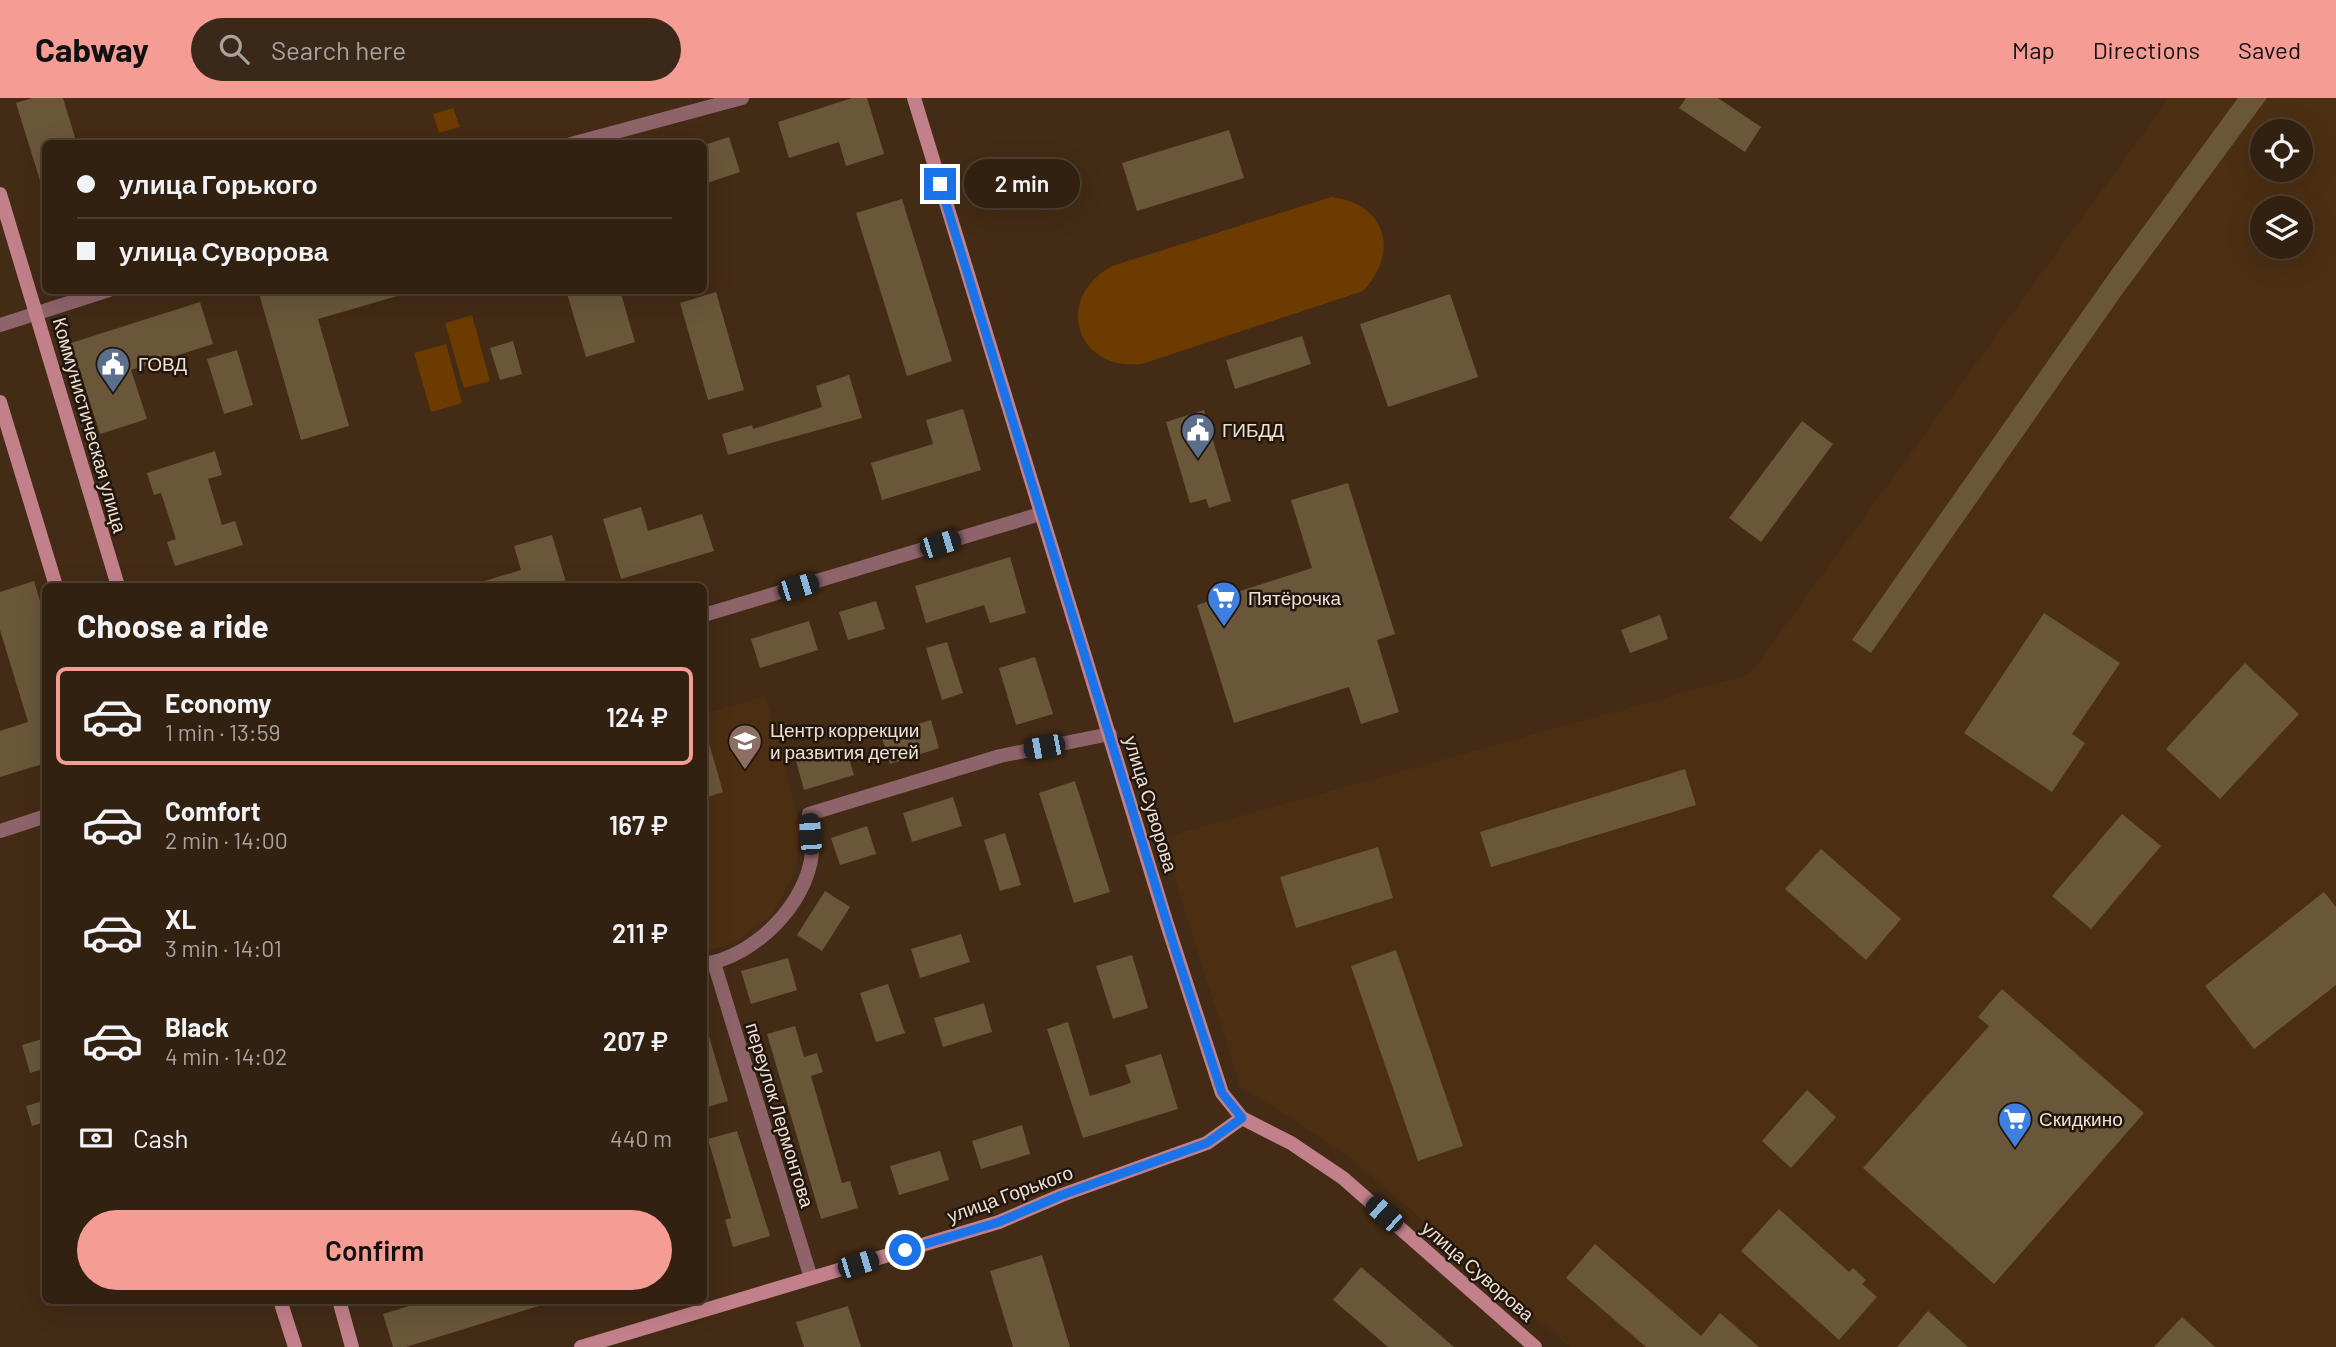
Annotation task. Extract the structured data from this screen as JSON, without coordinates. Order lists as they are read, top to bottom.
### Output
{
  "streets": {
    "main road": ["Коммунистическая улица", "улица Суворова", "улица Горького"],
    "street": ["переулок Лермонтова"]
  },
  "crossings": [
    ["улица Суворова", "улица Горького"],
    ["переулок Лермонтова", "улица Горького"]
  ],
  "places": {
    "public building": ["ГОВД", "ГИБДД"],
    "supermarket": ["Пятёрочка", "Скидкино"],
    "school or university": ["Центр коррекции и развития детей"]
  },
  "page": {
    "header": "Cabway",
    "search": "Search here",
    "nav": ["Map", "Directions", "Saved"],
    "banner": ["улица Горького", "улица Суворова"],
    "bubble": "2 min",
    "heading": "Choose a ride",
    "list": [
      {
        "name": "Economy",
        "note": "1 min · 13:59",
        "value": "124 ₽"
      },
      {
        "name": "Comfort",
        "note": "2 min · 14:00",
        "value": "167 ₽"
      },
      {
        "name": "XL",
        "note": "3 min · 14:01",
        "value": "211 ₽"
      },
      {
        "name": "Black",
        "note": "4 min · 14:02",
        "value": "207 ₽"
      }
    ],
    "pay": ["Cash", "440 m"],
    "buttons": "Confirm"
  }
}
